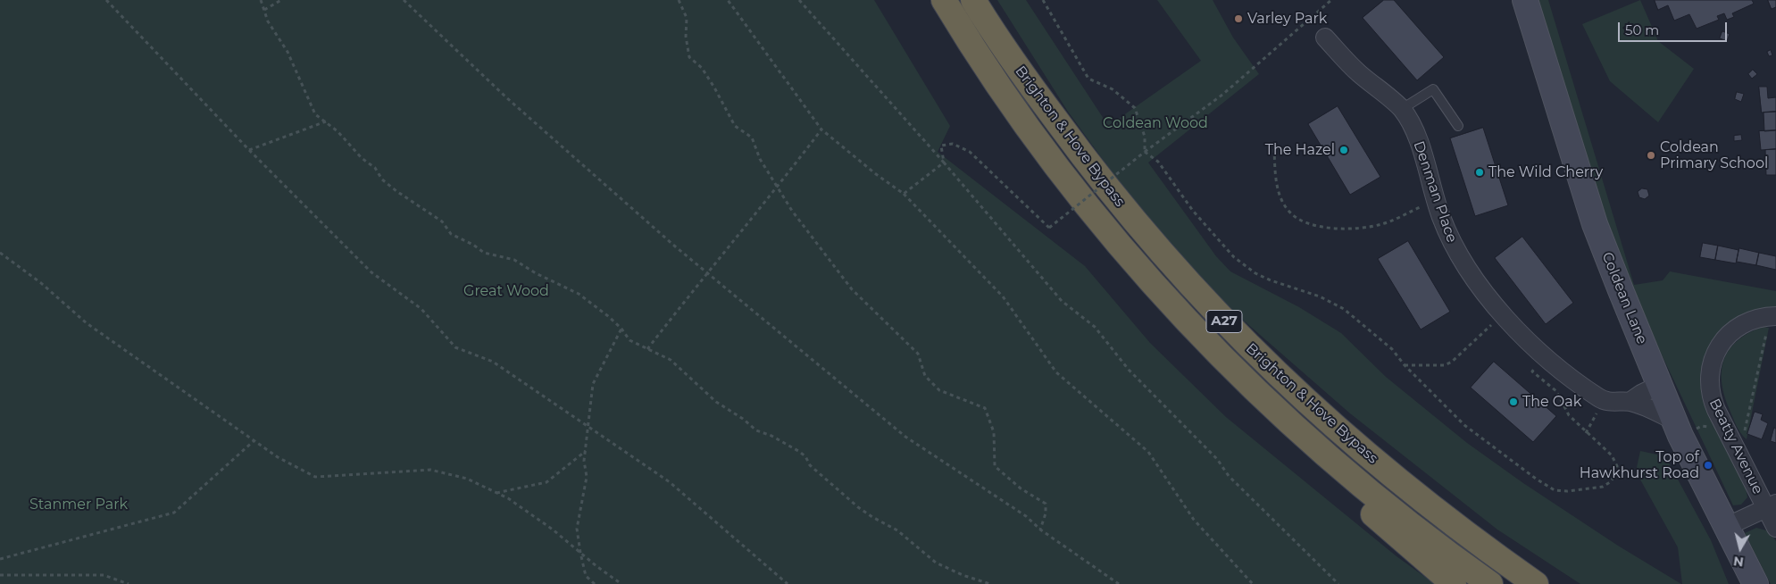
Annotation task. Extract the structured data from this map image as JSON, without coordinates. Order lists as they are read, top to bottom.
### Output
{
  "streets": {
    "highway": ["Brighton & Hove Bypass", "A27"],
    "street": ["Denman Place", "Coldean Lane", "Beatty Avenue"]
  },
  "crossings": [
    ["Brighton & Hove Bypass", "A27"]
  ],
  "parks": ["Coldean Wood", "Great Wood", "Stanmer Park"],
  "places": [
    "Varley Park",
    "The Hazel",
    "Coldean Primary School",
    "The Wild Cherry",
    "The Oak",
    "Top of Hawkhurst Road"
  ],
  "scale_bar": "50 m",
  "north": "bottom"
}
